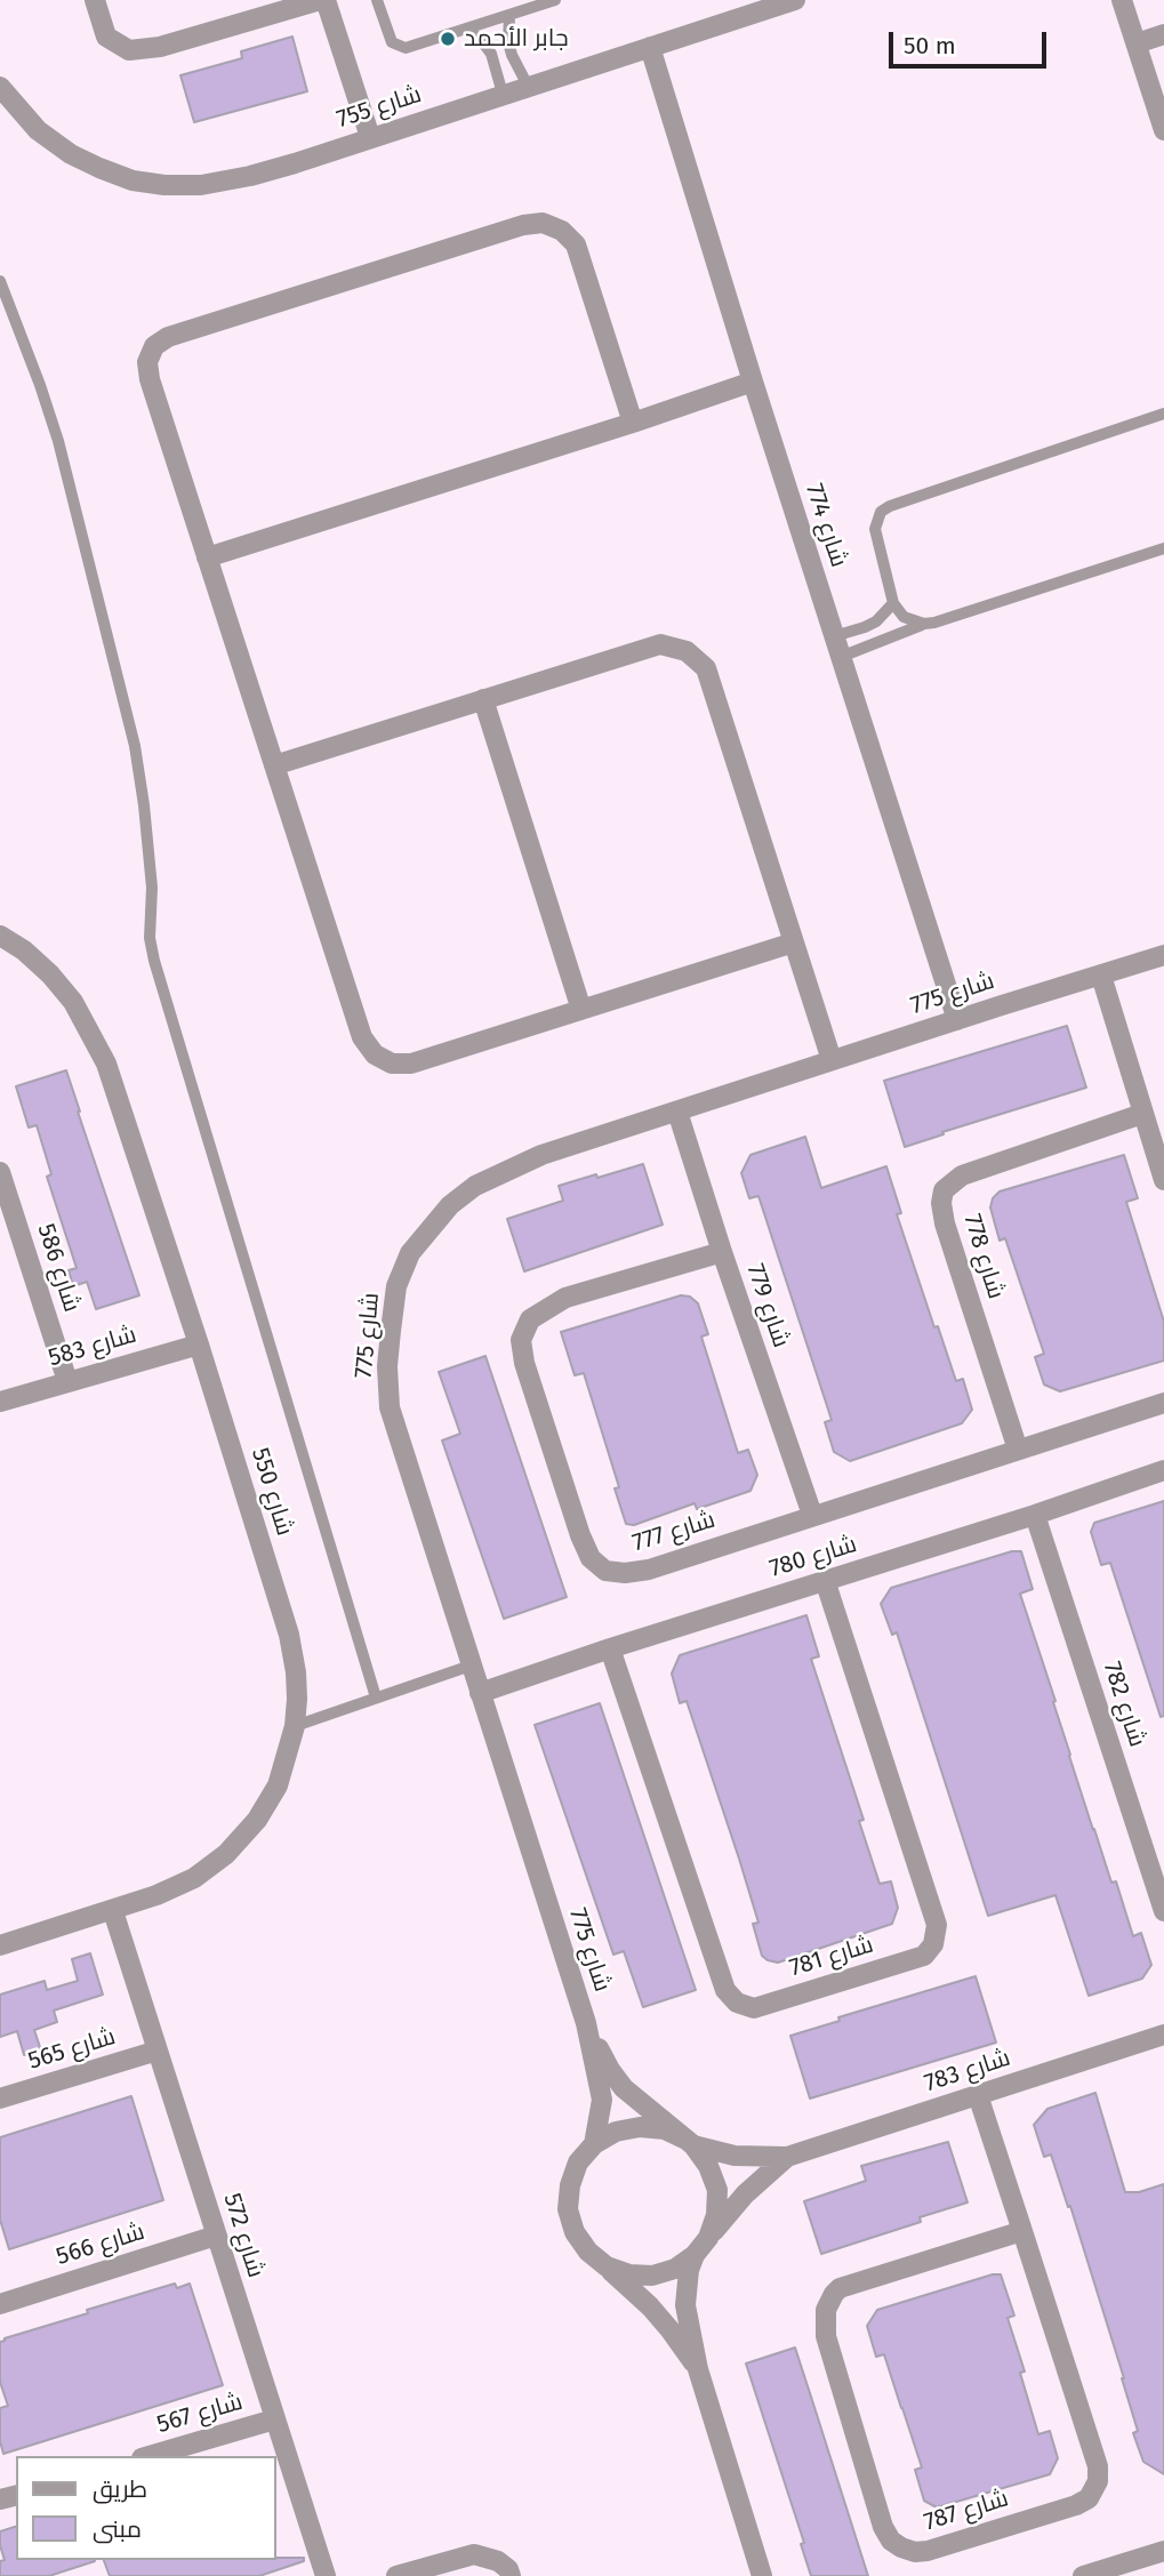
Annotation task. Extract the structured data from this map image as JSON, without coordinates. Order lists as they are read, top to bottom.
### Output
{
  "streets": {
    "street": [
      "شارع 755",
      "شارع 774",
      "شارع 775",
      "شارع 778",
      "شارع 586",
      "شارع 779",
      "شارع 583",
      "شارع 550",
      "شارع 777",
      "شارع 780",
      "شارع 782",
      "شارع 781",
      "شارع 565",
      "شارع 783",
      "شارع 572",
      "شارع 566",
      "شارع 567",
      "شارع 787"
    ]
  },
  "crossings": [
    ["شارع 755", "شارع 774"],
    ["شارع 774", "شارع 775"],
    ["شارع 775", "شارع 779"],
    ["شارع 775", "شارع 780"],
    ["شارع 775", "شارع 783"],
    ["شارع 778", "شارع 777"],
    ["شارع 586", "شارع 583"],
    ["شارع 779", "شارع 777"],
    ["شارع 583", "شارع 550"],
    ["شارع 550", "شارع 572"],
    ["شارع 780", "شارع 782"],
    ["شارع 780", "شارع 781"],
    ["شارع 565", "شارع 572"],
    ["شارع 783", "شارع 787"],
    ["شارع 572", "شارع 566"],
    ["شارع 572", "شارع 567"]
  ],
  "places": ["جابر الأحمد"],
  "legend": ["طريق", "مبنى"],
  "scale_bar": "50 m"
}
